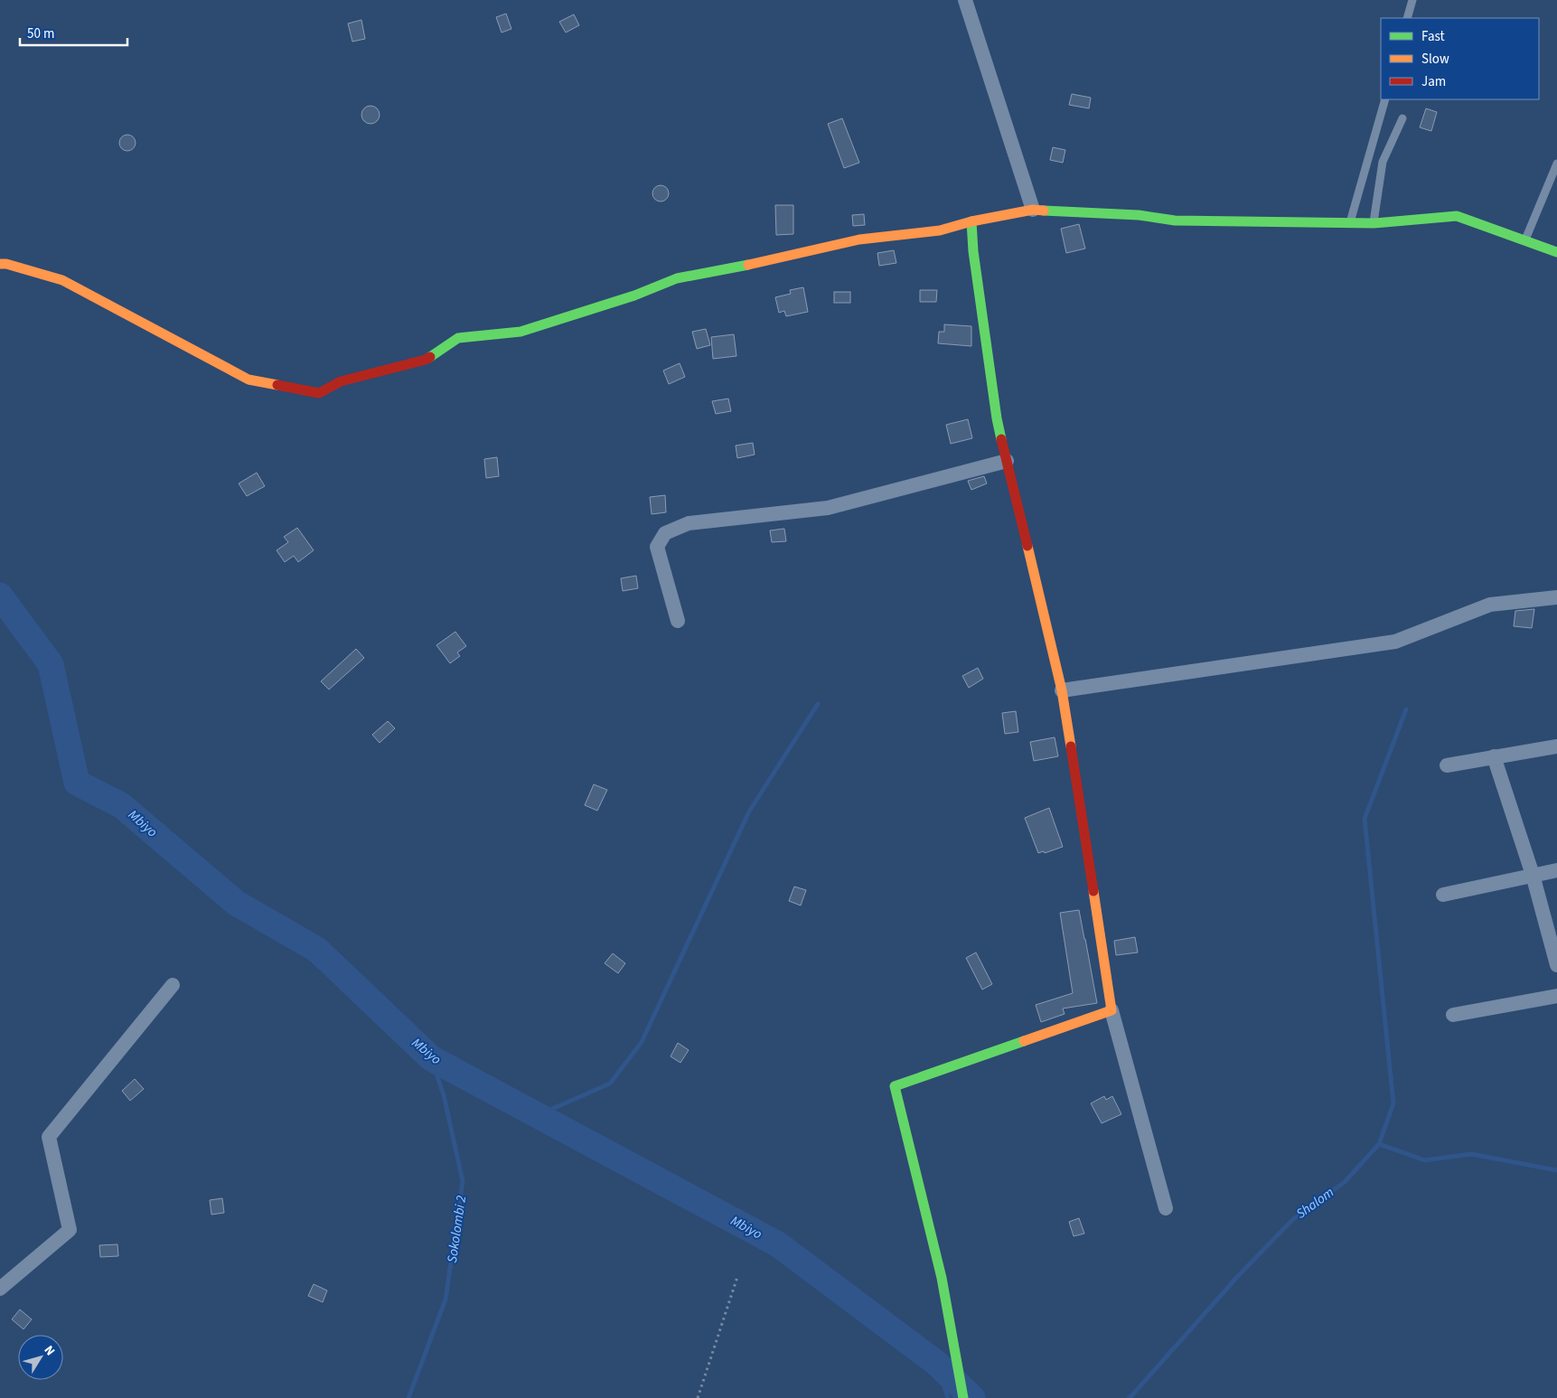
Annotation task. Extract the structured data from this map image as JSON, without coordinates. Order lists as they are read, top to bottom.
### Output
{
  "water": ["Mbiyo", "Shalom", "Sokolombi 2"],
  "legend": ["Fast", "Slow", "Jam"],
  "scale_bar": "50 m",
  "north": "top right"
}
